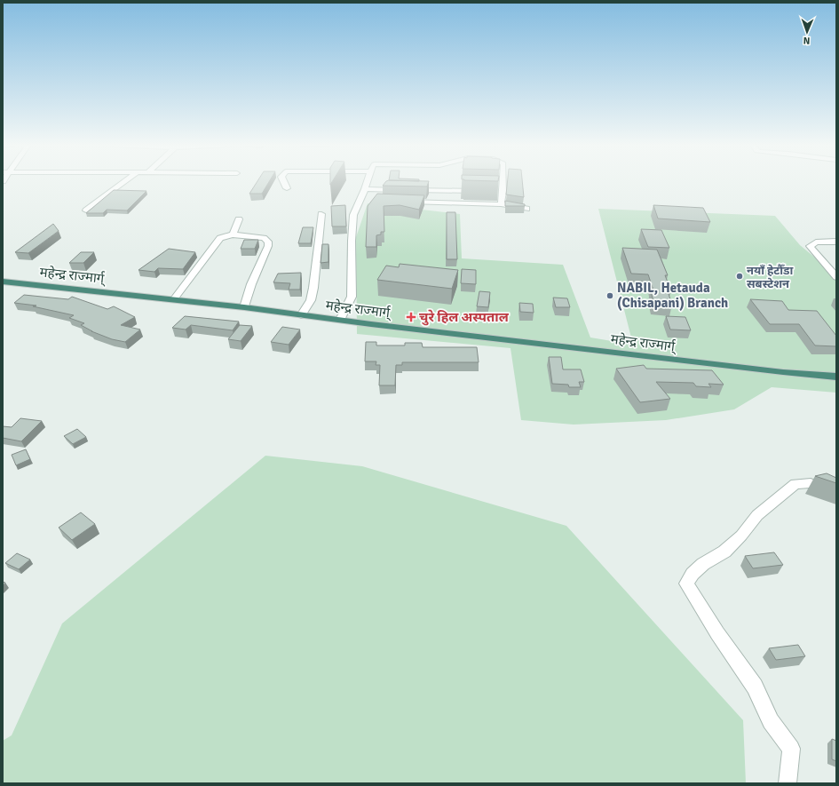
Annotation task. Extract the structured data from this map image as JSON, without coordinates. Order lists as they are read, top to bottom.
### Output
{
  "streets": {
    "highway": ["महेन्द्र राज्मार्ग्"]
  },
  "places": {
    "other": ["नयाँ हेटौँडा सबस्टेशन", "NABIL, Hetauda (Chisapani) Branch"],
    "health": ["चुरे हिल अस्पताल"]
  },
  "north": "bottom"
}
